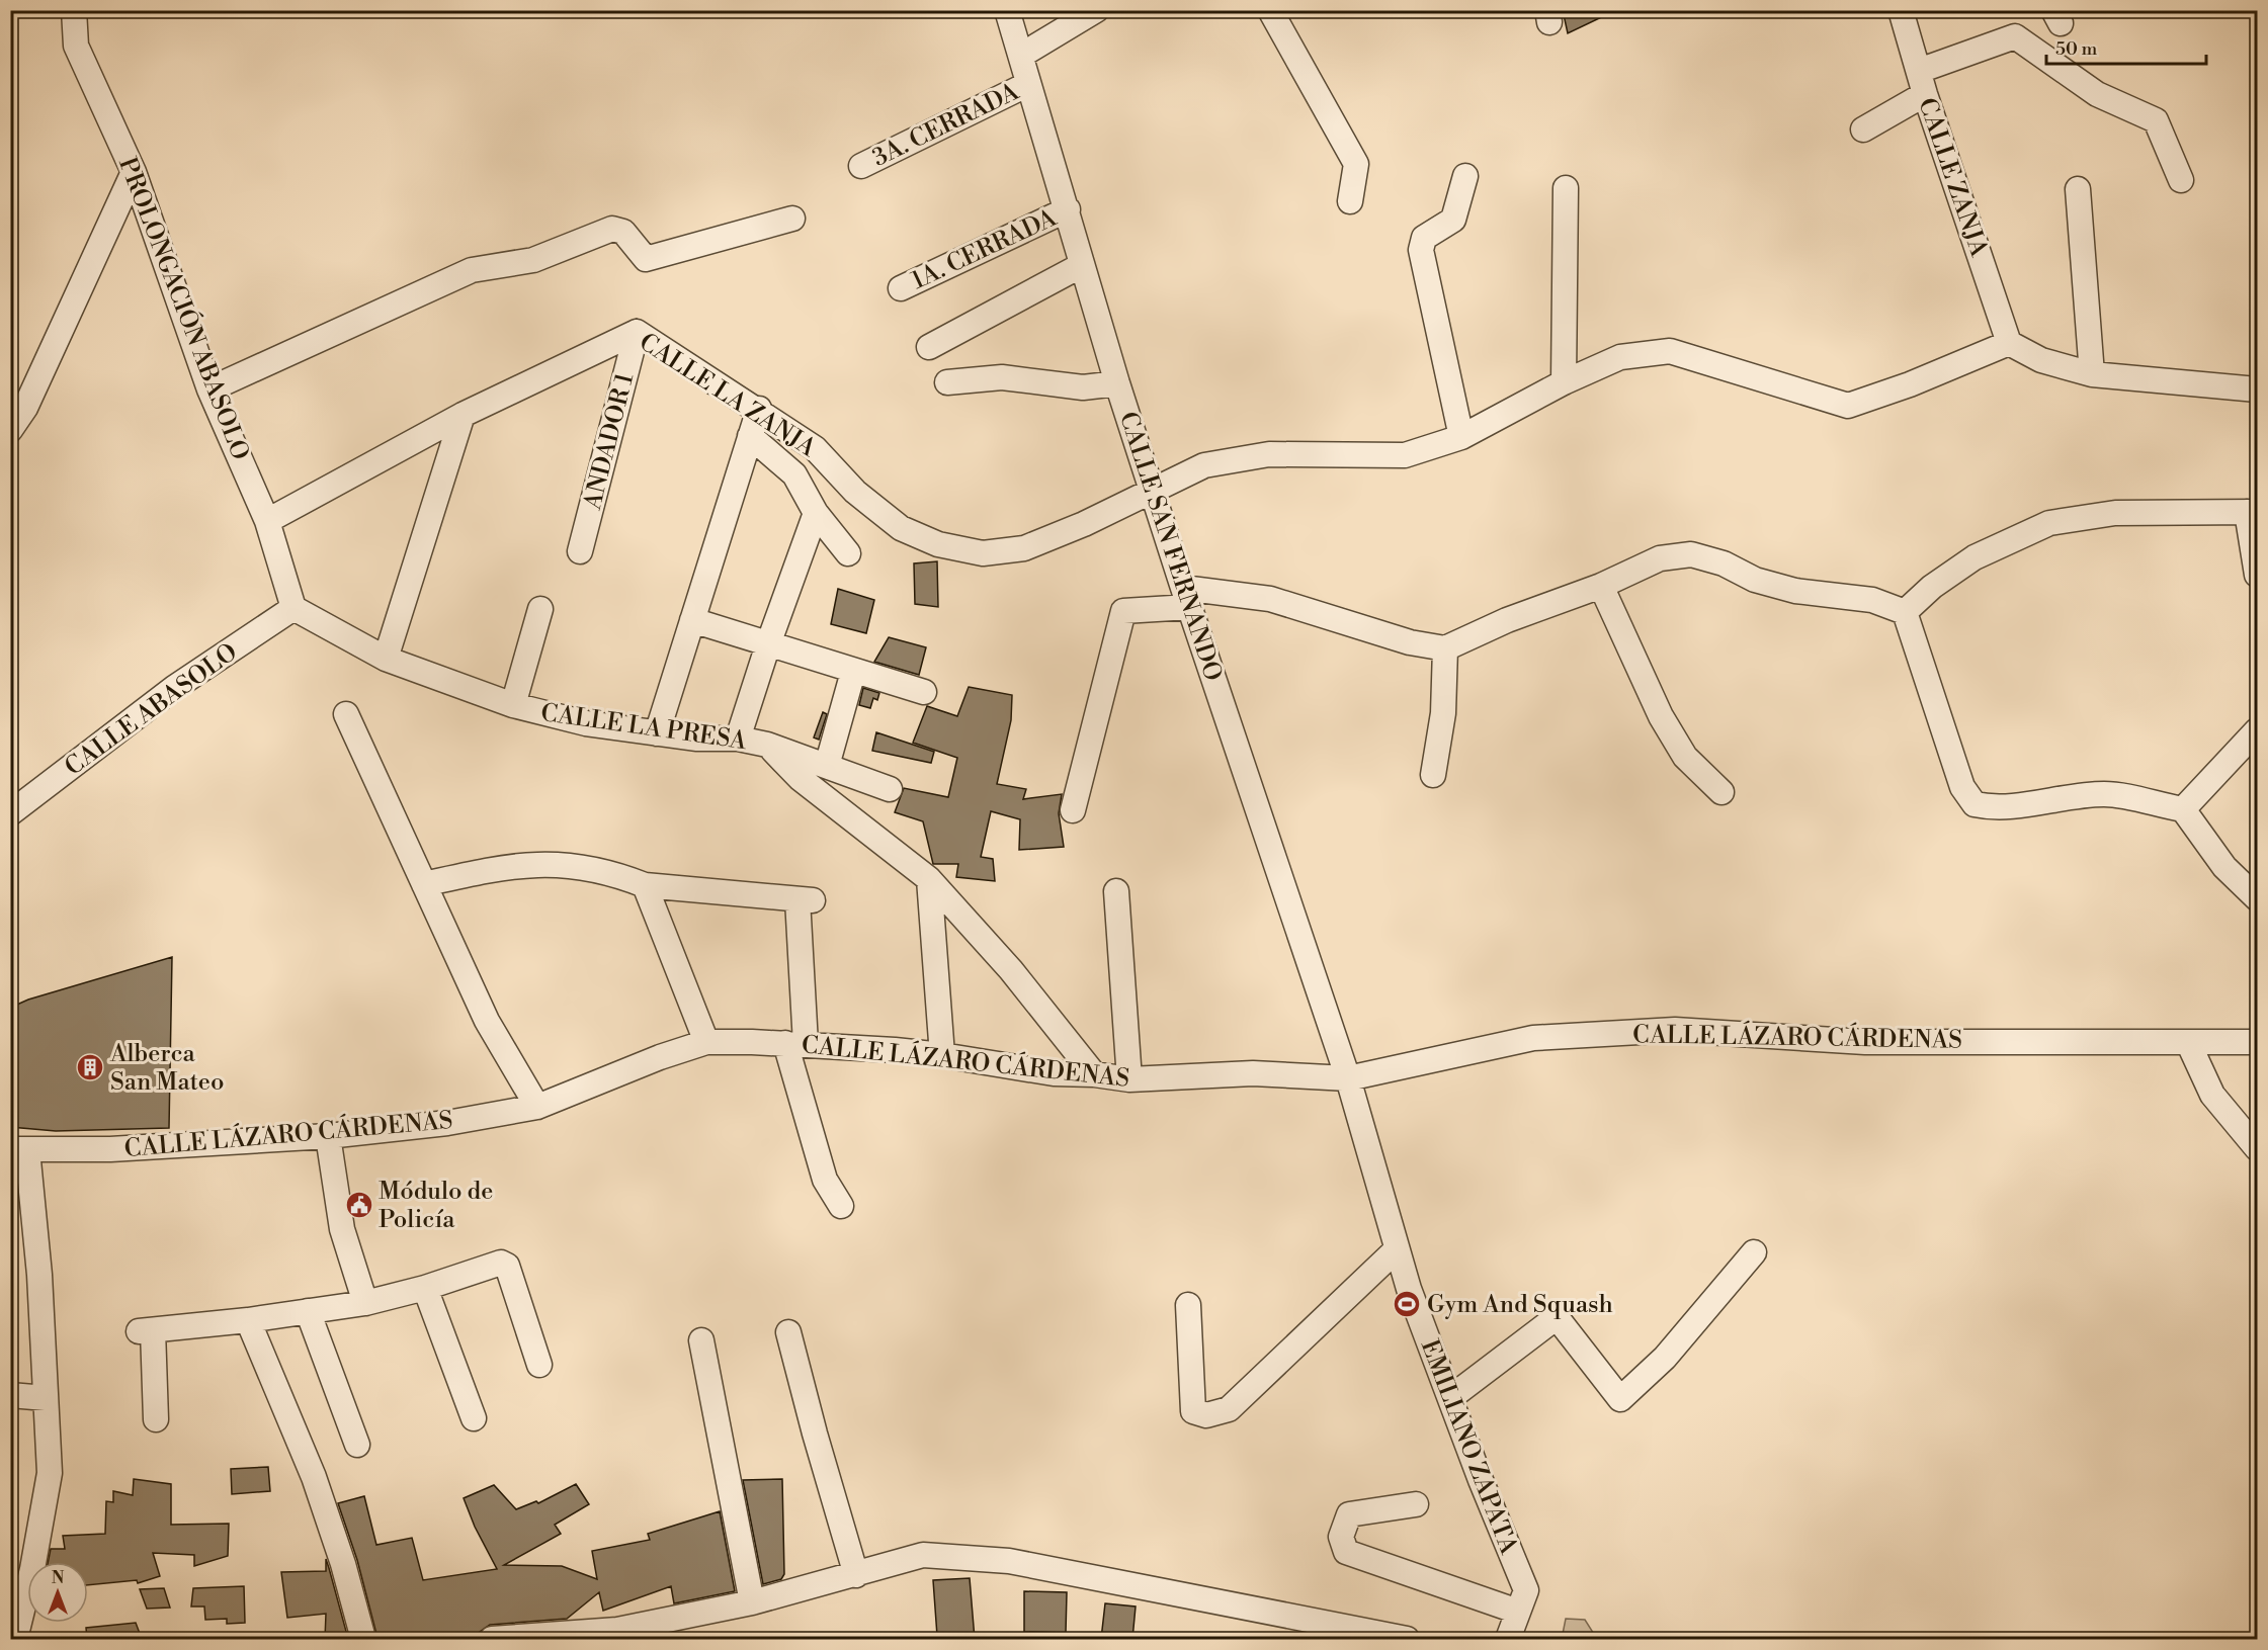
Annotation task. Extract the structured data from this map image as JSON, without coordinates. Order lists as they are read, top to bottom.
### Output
{
  "streets": {
    "street": [
      "3A. CERRADA",
      "CALLE ZANJA",
      "1A. CERRADA",
      "PROLONGACIÓN ABASOLO",
      "CALLE LA ZANJA",
      "ANDADOR 1",
      "CALLE SAN FERNANDO",
      "CALLE ABASOLO",
      "CALLE LA PRESA",
      "CALLE LÁZARO CÁRDENAS",
      "EMILIANO ZAPATA"
    ]
  },
  "crossings": [
    ["3A. CERRADA", "CALLE SAN FERNANDO"],
    ["CALLE ZANJA", "CALLE LA ZANJA"],
    ["1A. CERRADA", "CALLE SAN FERNANDO"],
    ["PROLONGACIÓN ABASOLO", "CALLE LA ZANJA"],
    ["PROLONGACIÓN ABASOLO", "CALLE ABASOLO"],
    ["PROLONGACIÓN ABASOLO", "CALLE LA PRESA"],
    ["CALLE LA ZANJA", "ANDADOR 1"],
    ["CALLE LA ZANJA", "CALLE SAN FERNANDO"],
    ["CALLE SAN FERNANDO", "CALLE LÁZARO CÁRDENAS"],
    ["CALLE SAN FERNANDO", "EMILIANO ZAPATA"],
    ["CALLE ABASOLO", "CALLE LA PRESA"],
    ["CALLE LA PRESA", "CALLE LÁZARO CÁRDENAS"],
    ["CALLE LÁZARO CÁRDENAS", "EMILIANO ZAPATA"]
  ],
  "places": {
    "building": ["Alberca San Mateo"],
    "public building": ["Módulo de Policía"],
    "sports": ["Gym And Squash"]
  },
  "scale_bar": "50 m",
  "north": "top"
}
